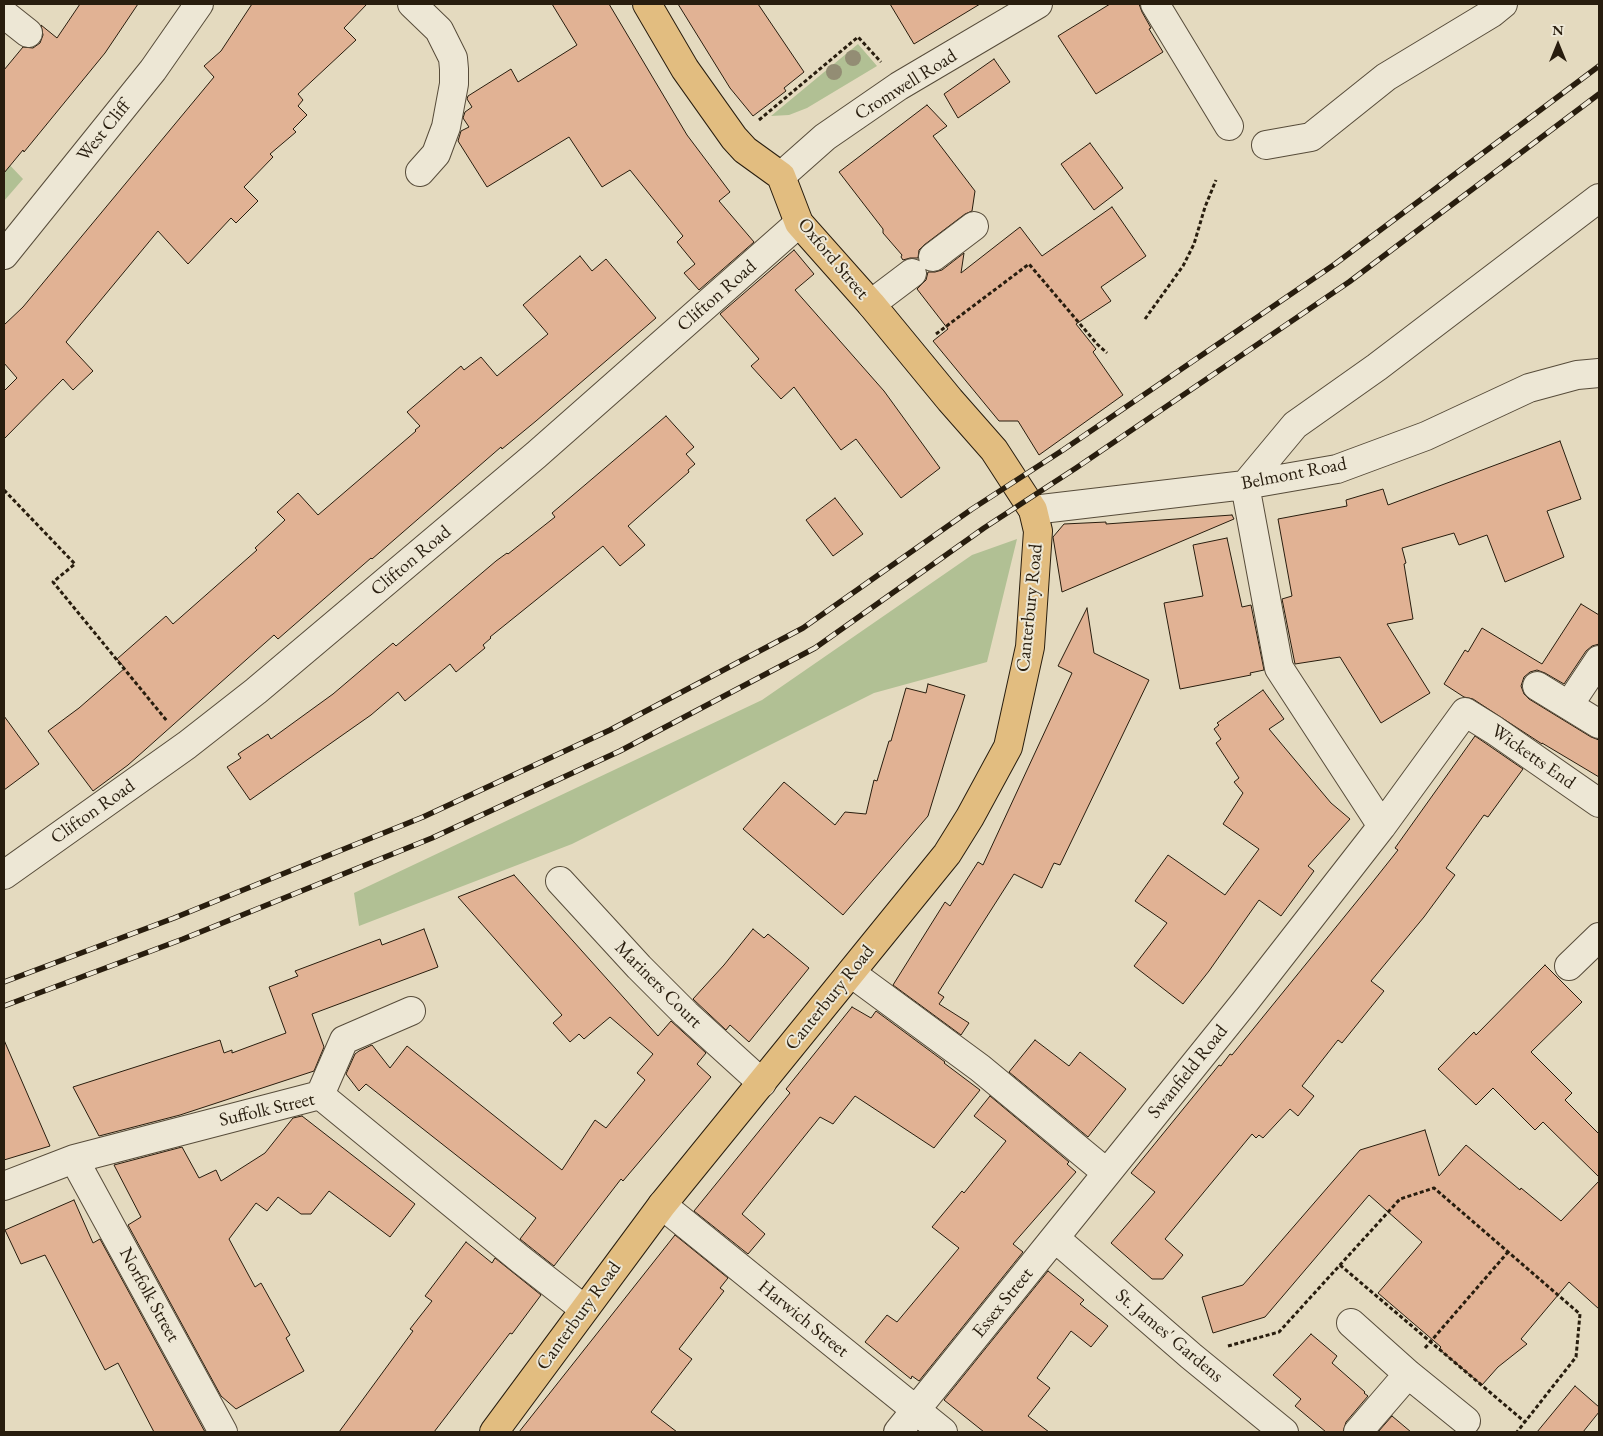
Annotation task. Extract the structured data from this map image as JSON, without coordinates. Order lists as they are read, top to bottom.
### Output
{
  "streets": {
    "main road": ["Oxford Street", "Canterbury Road"],
    "street": [
      "Cromwell Road",
      "West Cliff",
      "Clifton Road",
      "Belmont Road",
      "Wicketts End",
      "Mariners Court",
      "Swanfield Road",
      "Suffolk Street",
      "Norfolk Street",
      "Essex Street",
      "Harwich Street",
      "St. James' Gardens"
    ]
  },
  "crossings": [
    ["Cromwell Road", "Oxford Street"],
    ["Oxford Street", "Clifton Road"],
    ["Oxford Street", "Belmont Road"],
    ["Oxford Street", "Canterbury Road"],
    ["Belmont Road", "Canterbury Road"],
    ["Canterbury Road", "Mariners Court"],
    ["Canterbury Road", "Suffolk Street"],
    ["Canterbury Road", "Harwich Street"],
    ["Wicketts End", "Swanfield Road"],
    ["Swanfield Road", "Essex Street"],
    ["Suffolk Street", "Norfolk Street"],
    ["Essex Street", "Harwich Street"],
    ["Essex Street", "St. James' Gardens"]
  ],
  "north": "top"
}
